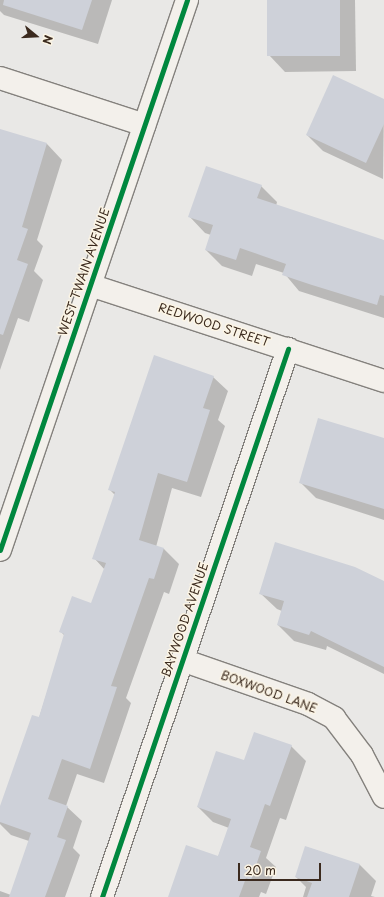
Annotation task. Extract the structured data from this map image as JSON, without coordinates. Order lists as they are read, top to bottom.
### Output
{
  "streets": {
    "street": [
      "WEST TWAIN AVENUE",
      "REDWOOD STREET",
      "BAYWOOD AVENUE",
      "BOXWOOD LANE"
    ]
  },
  "crossings": [
    ["WEST TWAIN AVENUE", "REDWOOD STREET"],
    ["REDWOOD STREET", "BAYWOOD AVENUE"],
    ["BAYWOOD AVENUE", "BOXWOOD LANE"]
  ],
  "scale_bar": "20 m",
  "north": "right"
}
